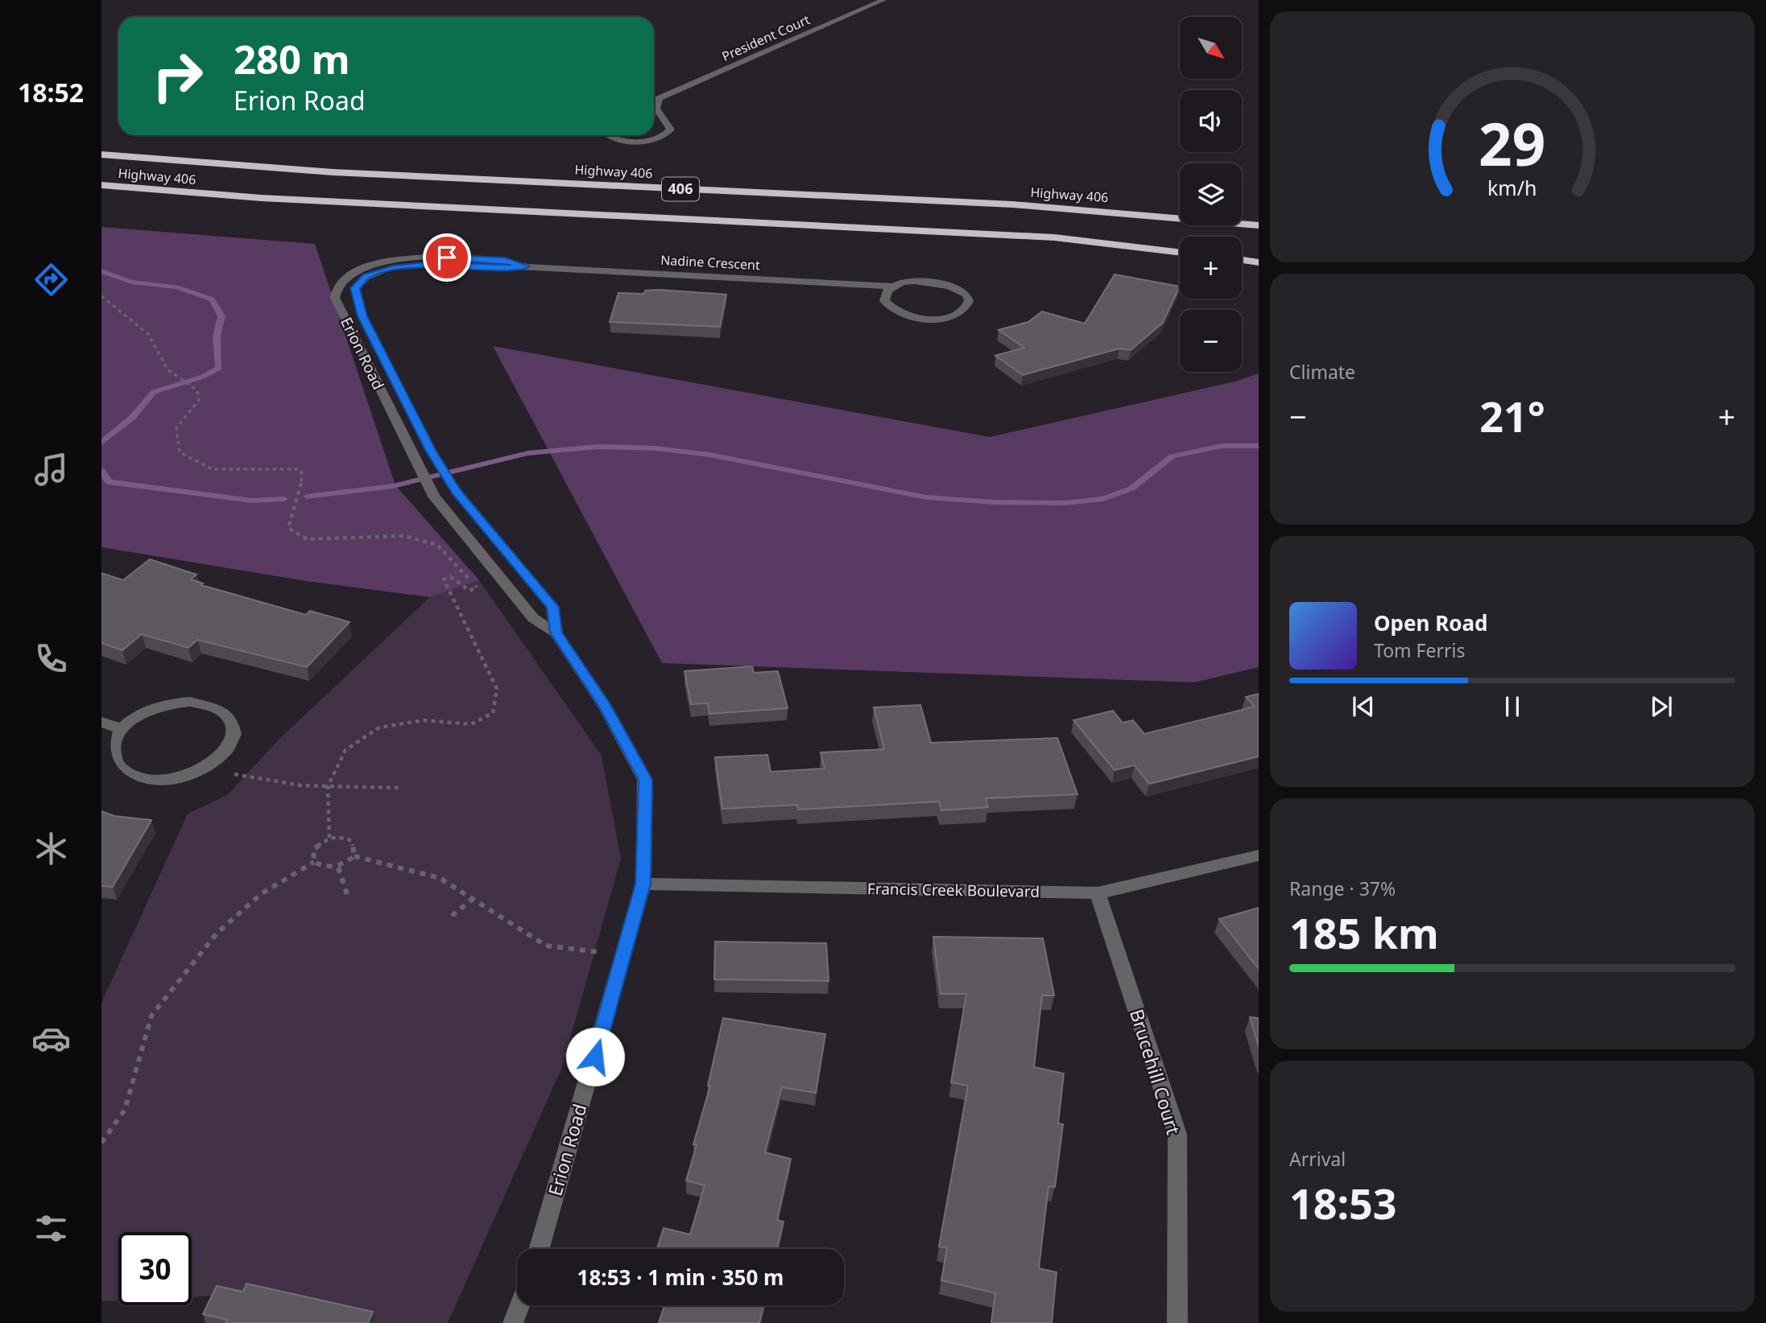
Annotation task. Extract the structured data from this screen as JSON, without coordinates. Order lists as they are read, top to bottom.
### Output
{
  "streets": {
    "highway": ["Highway 406", "406"],
    "street": [
      "President Court",
      "Nadine Crescent",
      "Erion Road",
      "Francis Creek Boulevard",
      "Brucehill Court"
    ]
  },
  "crossings": [
    ["Nadine Crescent", "Erion Road"],
    ["Erion Road", "Francis Creek Boulevard"],
    ["Francis Creek Boulevard", "Brucehill Court"]
  ],
  "north": "bottom right",
  "page": {
    "tabs": "18:52",
    "map_buttons": ["+", "−"],
    "turn": ["280 m", "Erion Road"],
    "tile": [
      "Climate",
      ["Range · 37%", "185 km"],
      ["Arrival", "18:53"]
    ],
    "heat": ["−", "21°", "+"],
    "song": ["Open Road", "Tom Ferris"],
    "limit": "30",
    "trip": "18:53 · 1 min · 350 m",
    "gauge": ["29", "km/h"]
  }
}
